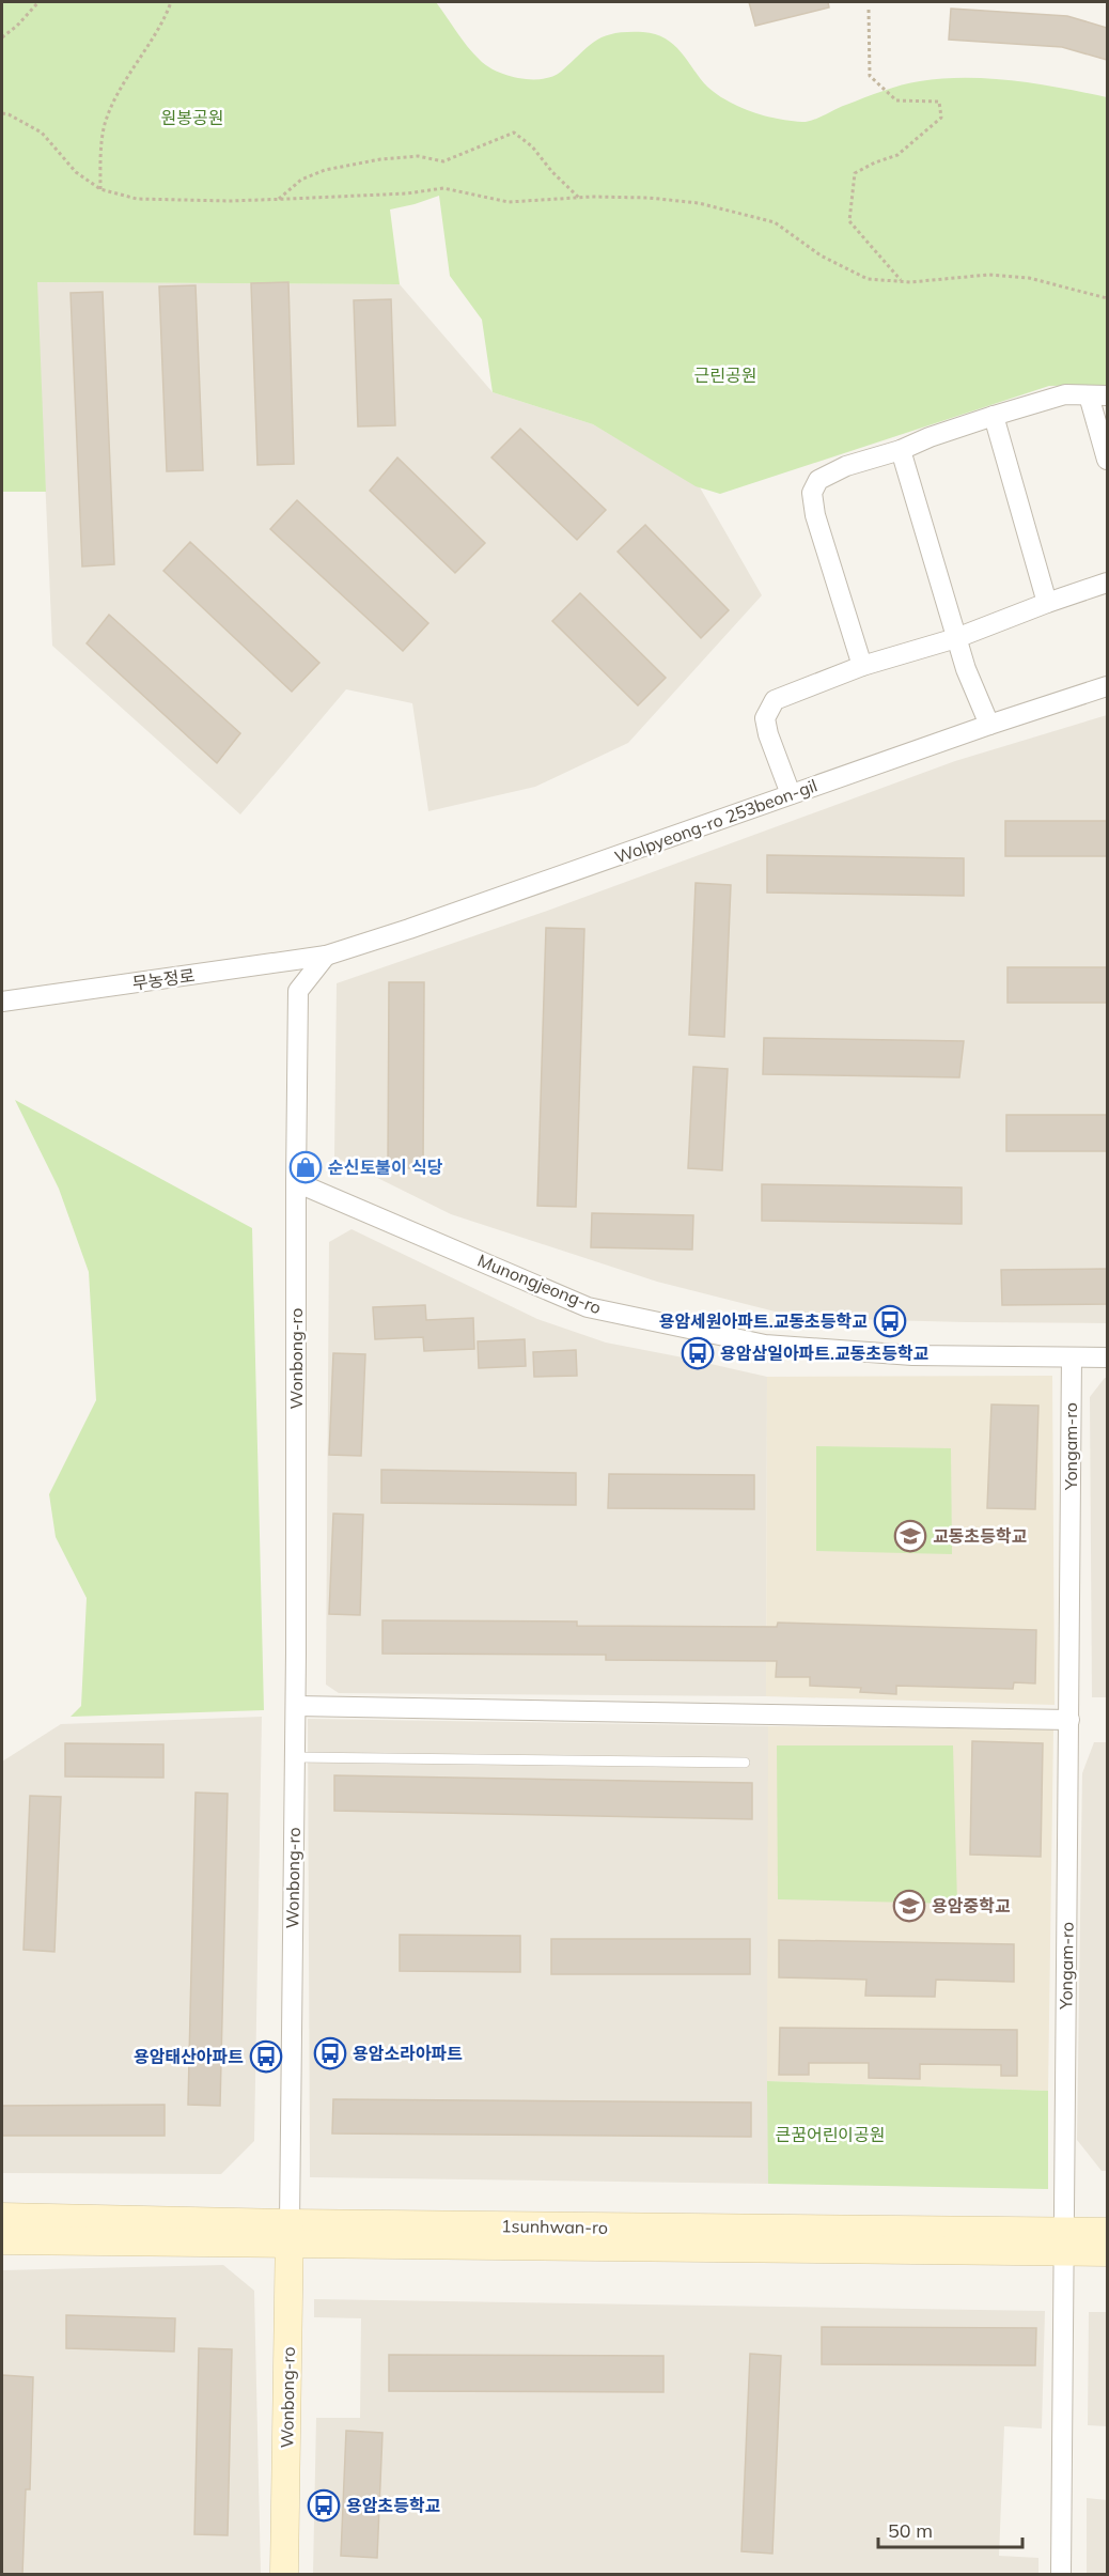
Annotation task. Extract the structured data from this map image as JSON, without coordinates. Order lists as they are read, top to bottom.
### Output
{
  "streets": {
    "street": [
      "Wolpyeong-ro 253beon-gil",
      "무농정로",
      "Munongjeong-ro",
      "Wonbong-ro",
      "Yongam-ro",
      "1sunhwan-ro"
    ]
  },
  "crossings": [
    ["Wolpyeong-ro 253beon-gil", "무농정로"],
    ["Munongjeong-ro", "Wonbong-ro"],
    ["Munongjeong-ro", "Yongam-ro"],
    ["Wonbong-ro", "1sunhwan-ro"],
    ["Yongam-ro", "1sunhwan-ro"]
  ],
  "parks": ["원봉공원", "근린공원", "큰꿈어린이공원"],
  "places": {
    "shop": ["순신토불이 식당"],
    "bus stop": [
      "용암세원아파트.교동초등학교",
      "용암삼일아파트.교동초등학교",
      "용암소라아파트",
      "용암태산아파트",
      "용암초등학교"
    ],
    "school or university": ["교동초등학교", "용암중학교"]
  },
  "scale_bar": "50 m"
}
